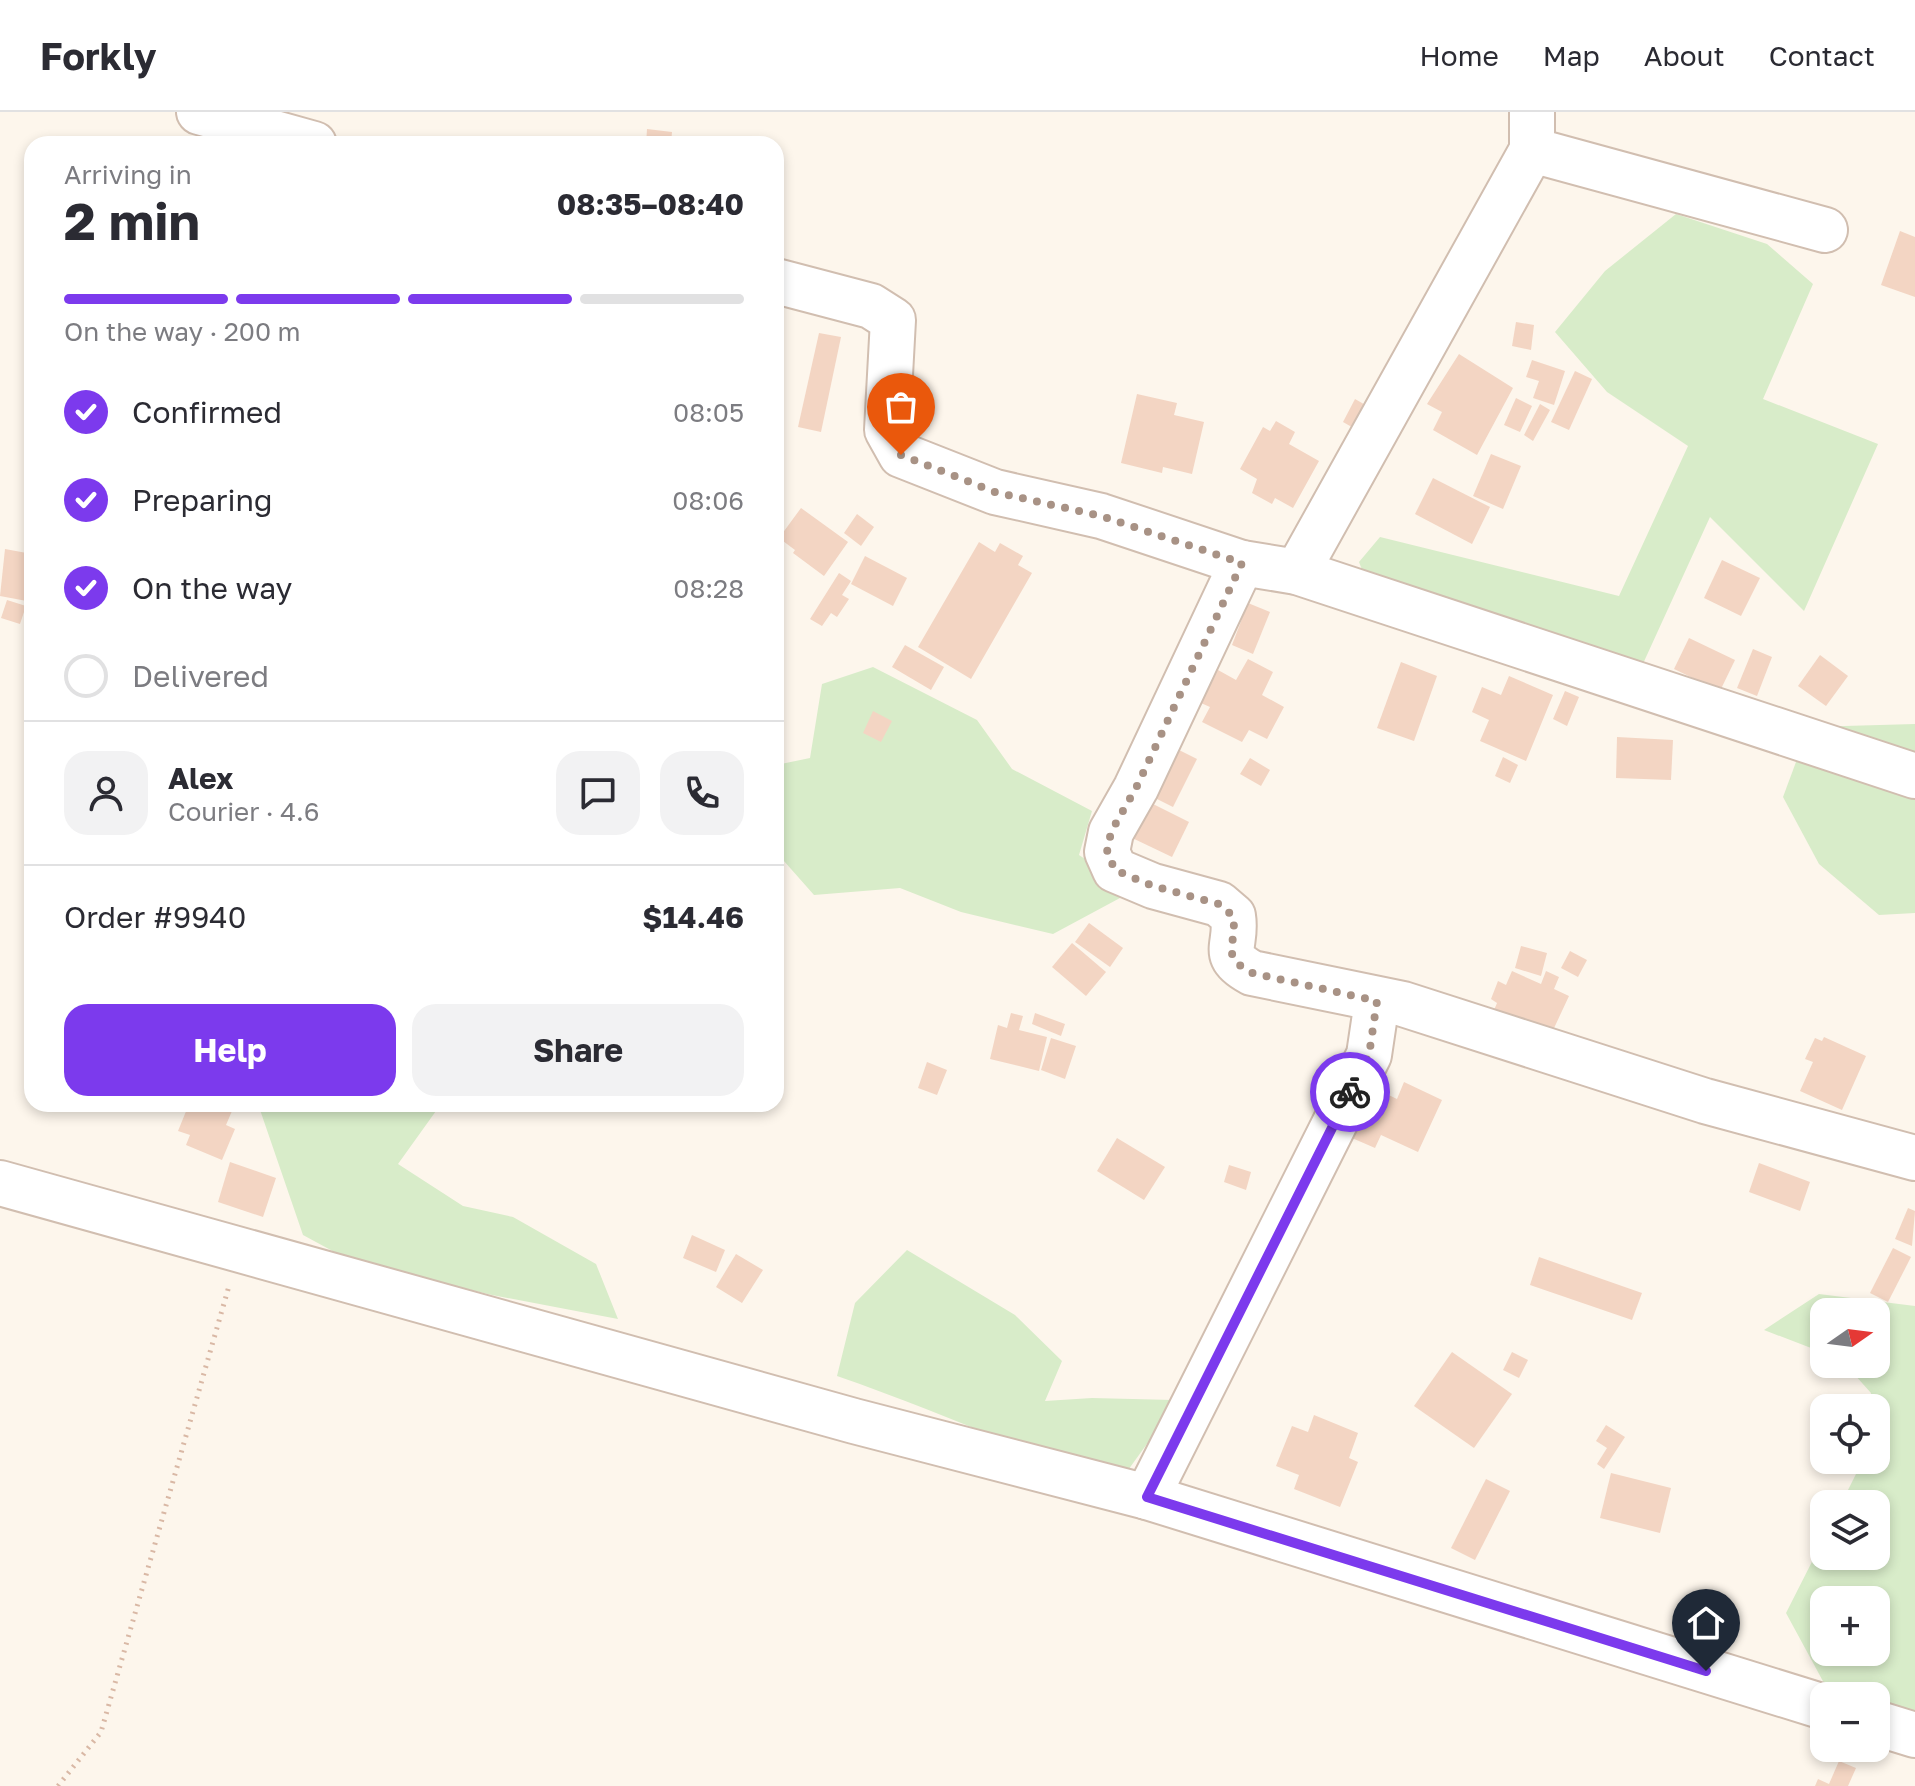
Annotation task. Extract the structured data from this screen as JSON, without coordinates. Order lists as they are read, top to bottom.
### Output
{
  "north": "right",
  "page": {
    "header": "Forkly",
    "nav": [
      "Home",
      "Map",
      "About",
      "Contact"
    ],
    "heading": ["2 min", "Arriving in", "08:35–08:40"],
    "panel": [
      "Alex",
      "Courier · 4.6",
      "Order #9940",
      "$14.46"
    ],
    "bar": "On the way · 200 m",
    "list": [
      ["Confirmed", "08:05"],
      ["Preparing", "08:06"],
      ["On the way", "08:28"],
      "Delivered"
    ],
    "buttons": ["Help", "Share"],
    "map_buttons": ["+", "−"]
  }
}
